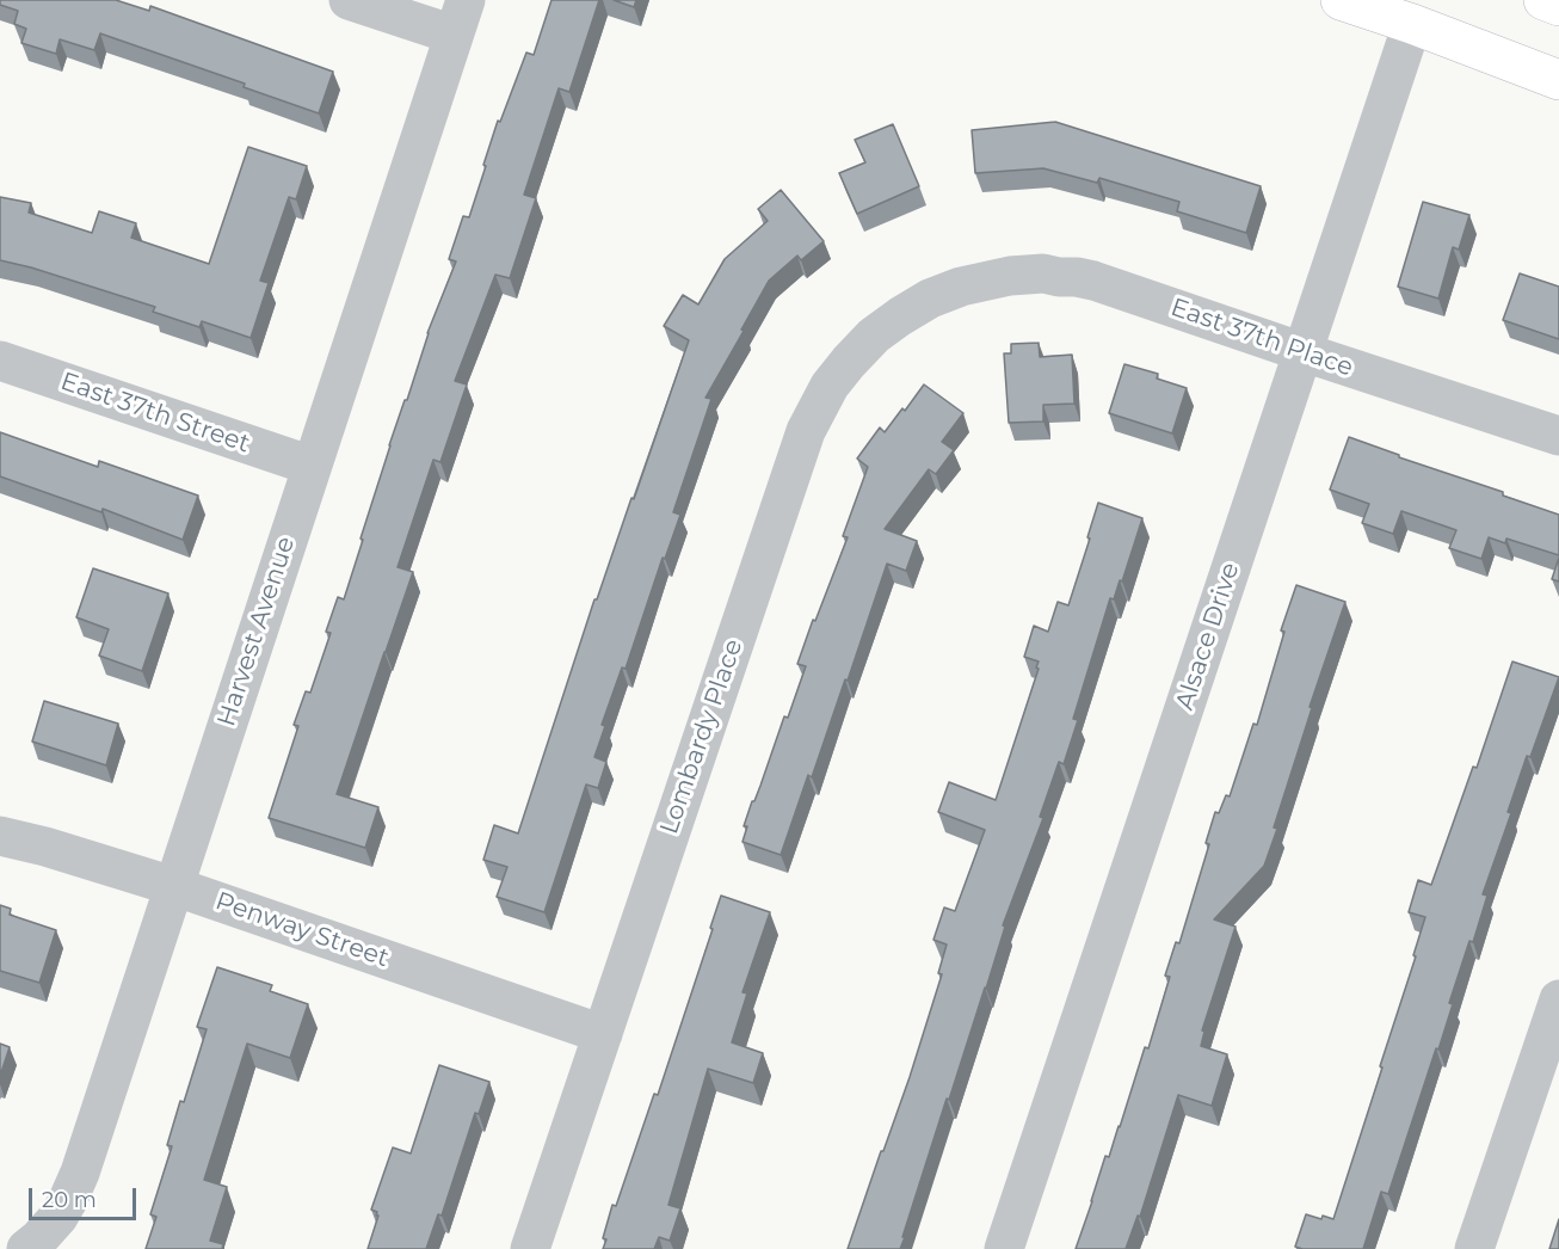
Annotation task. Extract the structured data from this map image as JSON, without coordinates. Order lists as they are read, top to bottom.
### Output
{
  "streets": {
    "street": [
      "East 37th Place",
      "East 37th Street",
      "Harvest Avenue",
      "Alsace Drive",
      "Lombardy Place",
      "Penway Street"
    ]
  },
  "crossings": [
    ["East 37th Place", "Alsace Drive"],
    ["East 37th Place", "Lombardy Place"],
    ["East 37th Street", "Harvest Avenue"],
    ["Harvest Avenue", "Penway Street"],
    ["Lombardy Place", "Penway Street"]
  ],
  "scale_bar": "20 m"
}
